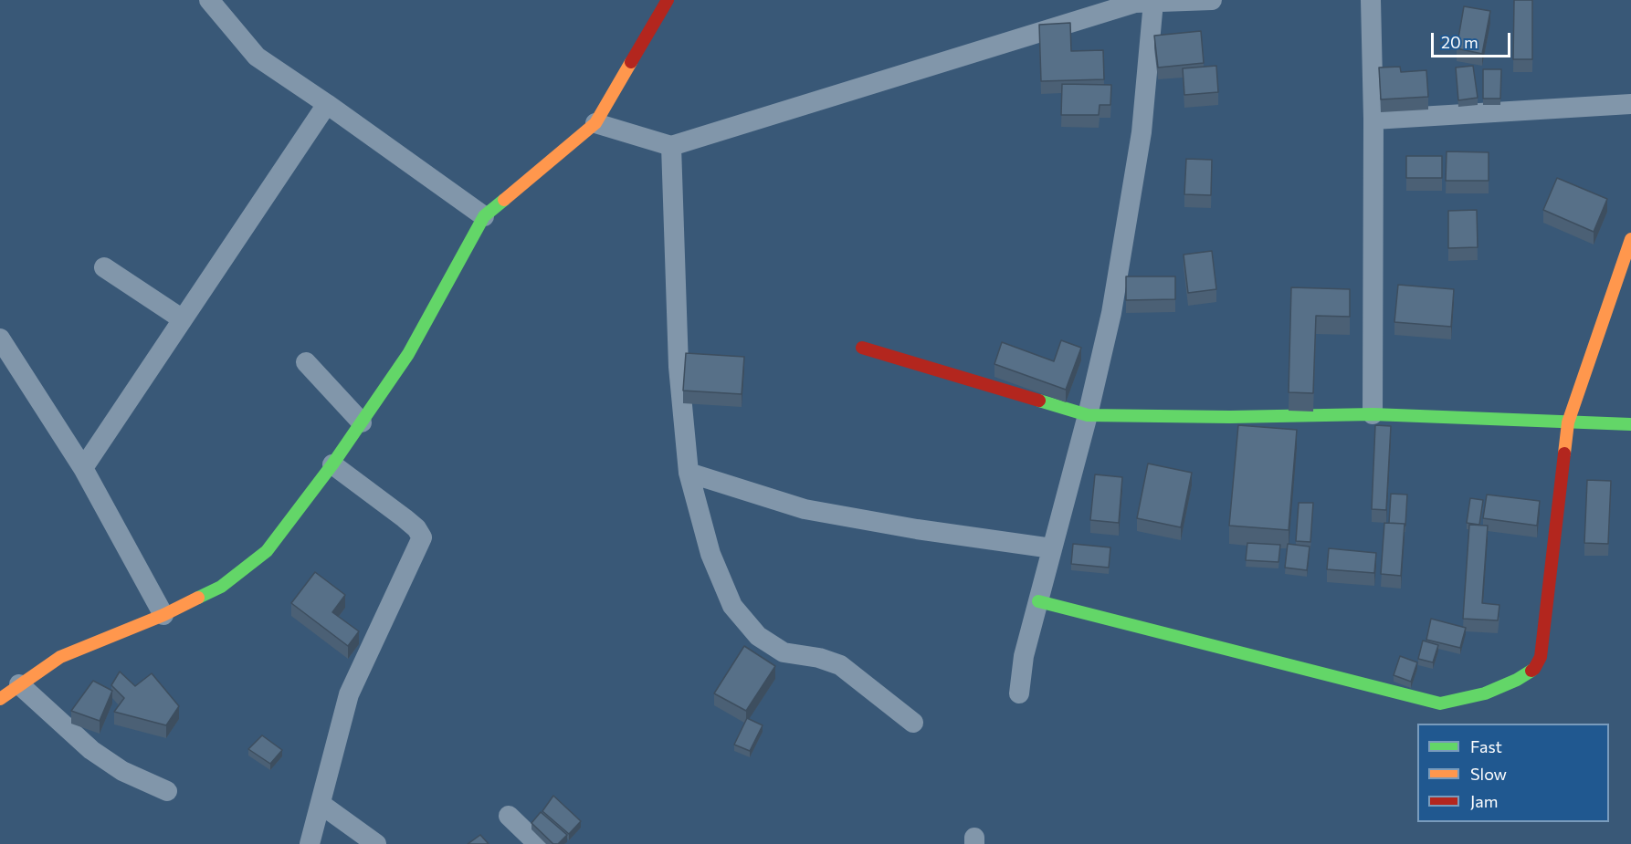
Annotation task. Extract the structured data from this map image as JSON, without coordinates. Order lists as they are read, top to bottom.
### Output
{
  "legend": ["Fast", "Slow", "Jam"],
  "scale_bar": "20 m"
}
